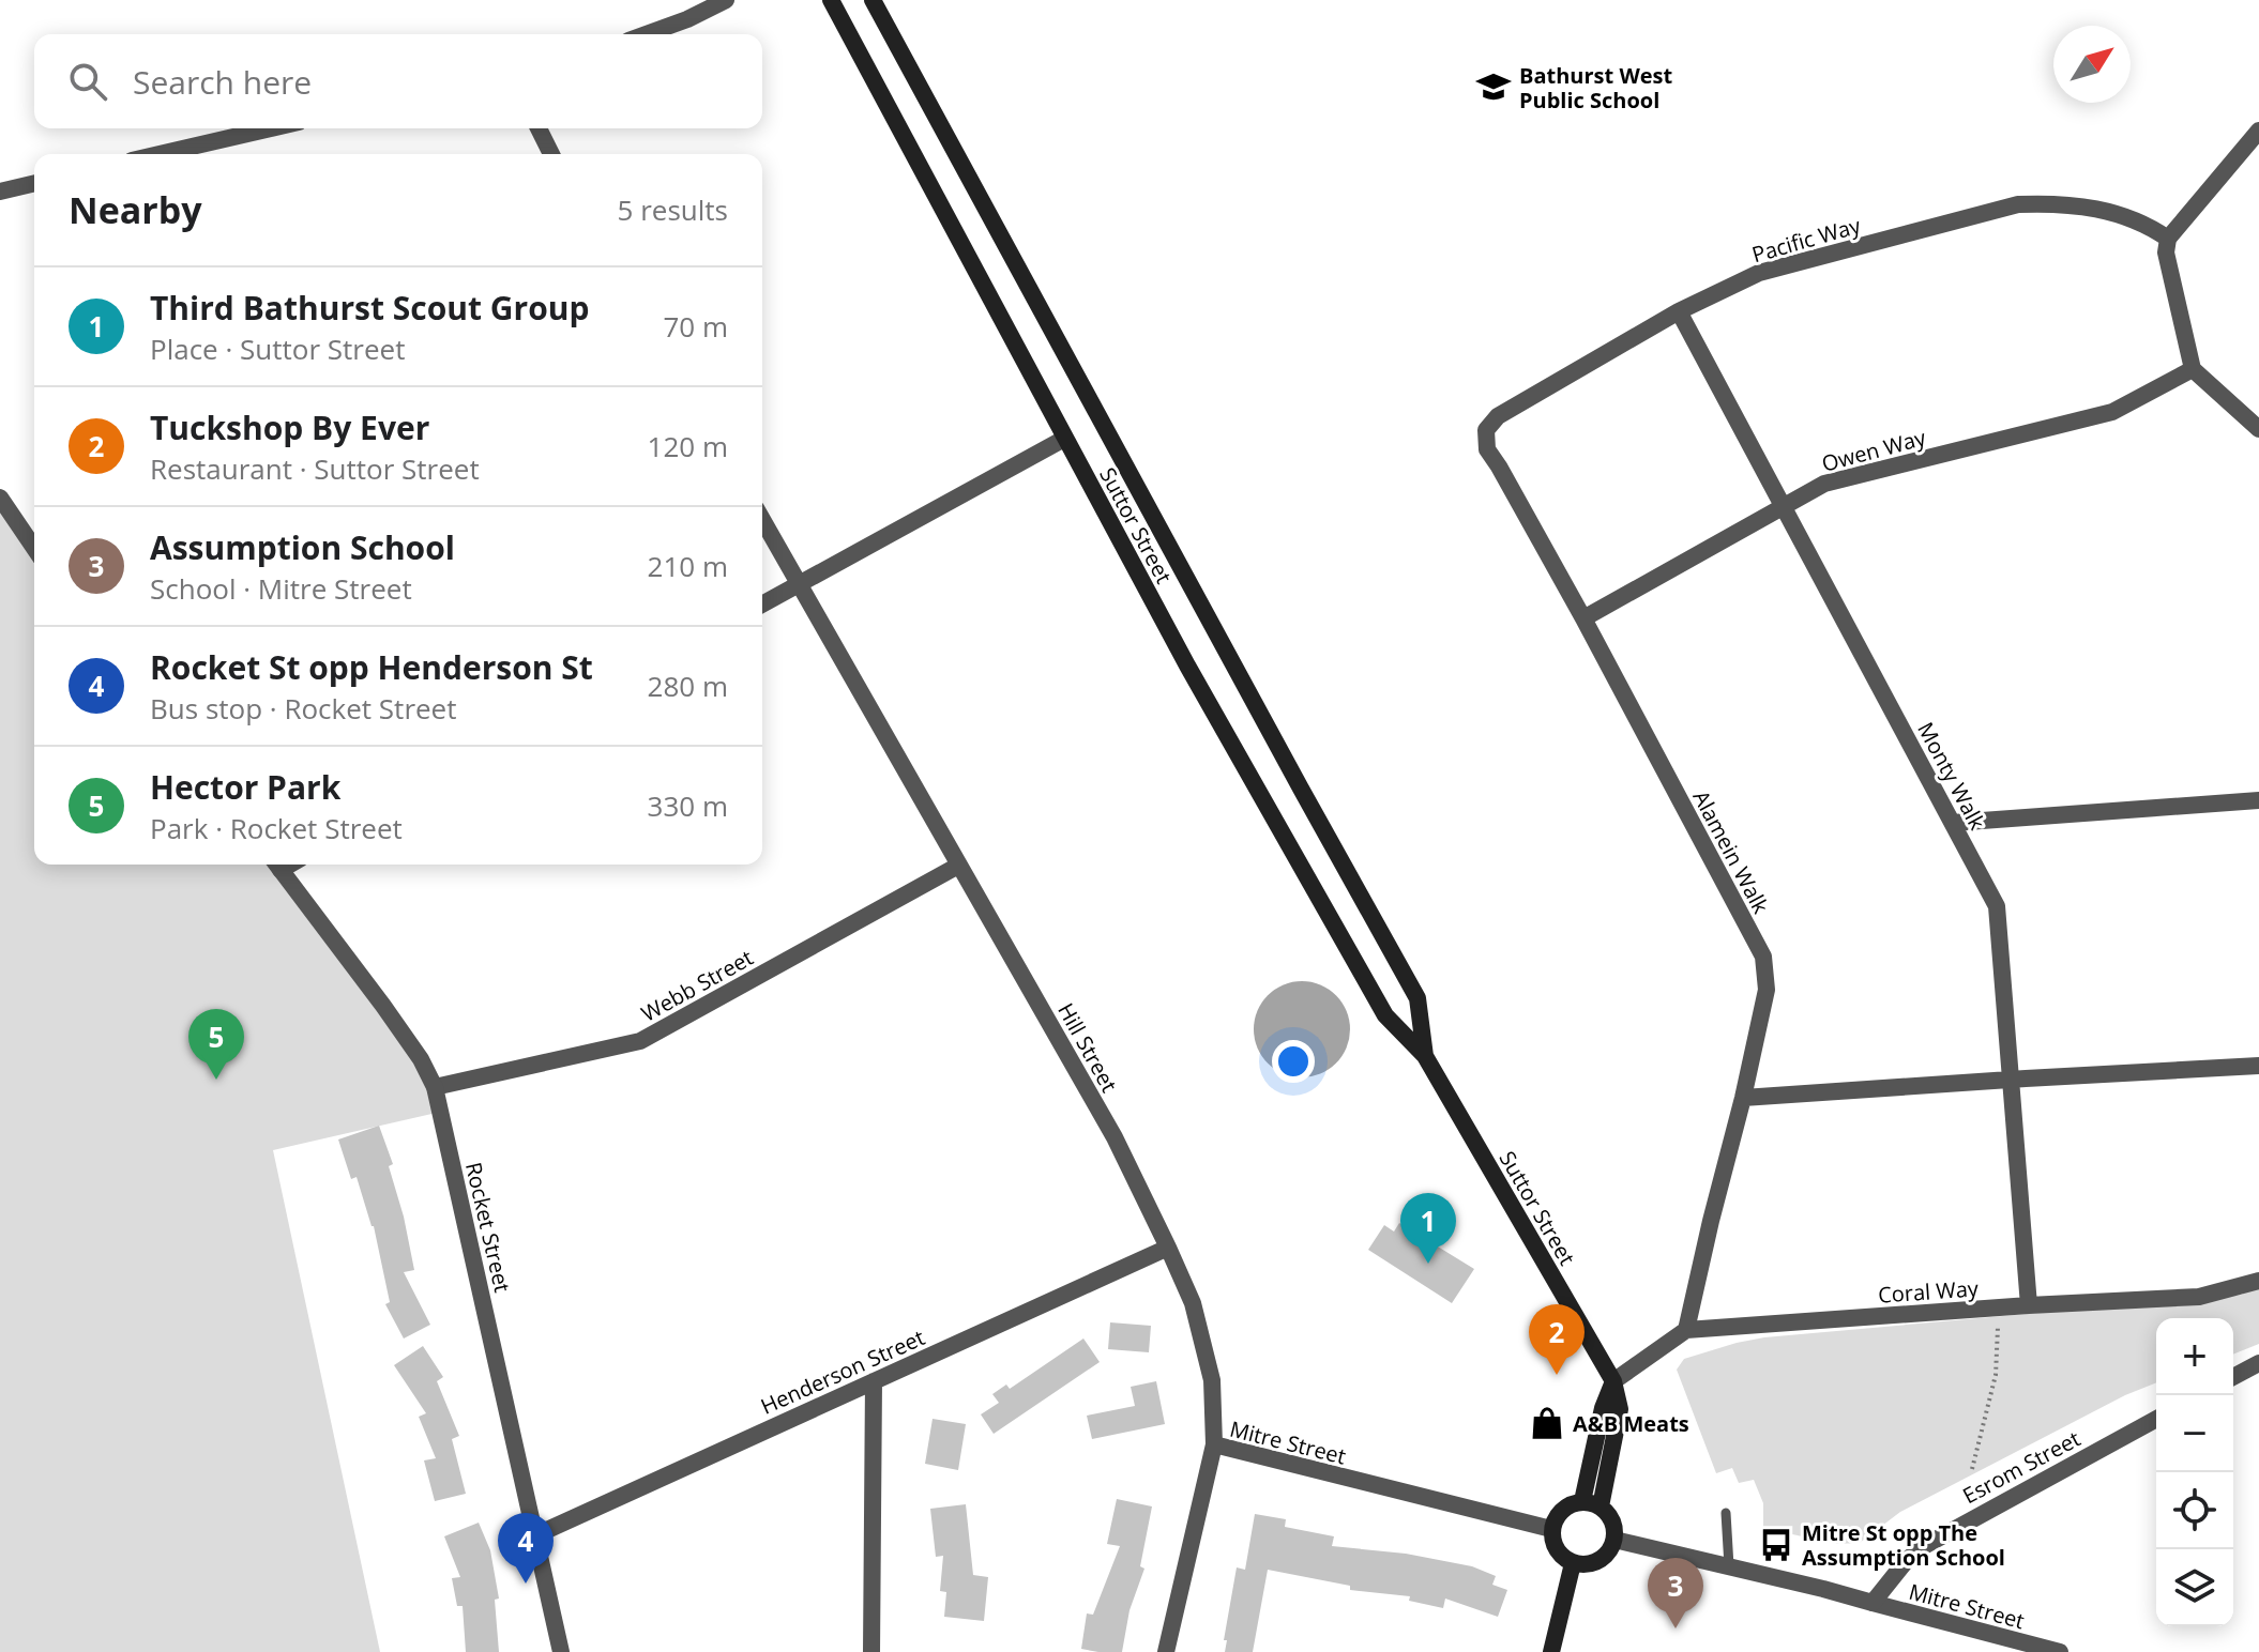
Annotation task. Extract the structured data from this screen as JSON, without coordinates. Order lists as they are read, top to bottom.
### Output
{
  "streets": {
    "main road": ["Suttor Street"],
    "street": [
      "Pacific Way",
      "Owen Way",
      "Monty Walk",
      "Alamein Walk",
      "Webb Street",
      "Hill Street",
      "Rocket Street",
      "Coral Way",
      "Henderson Street",
      "Mitre Street",
      "Esrom Street"
    ]
  },
  "crossings": [
    ["Pacific Way", "Monty Walk"],
    ["Pacific Way", "Alamein Walk"],
    ["Owen Way", "Monty Walk"],
    ["Owen Way", "Alamein Walk"],
    ["Suttor Street", "Mitre Street"],
    ["Monty Walk", "Coral Way"],
    ["Alamein Walk", "Coral Way"],
    ["Webb Street", "Hill Street"],
    ["Webb Street", "Rocket Street"],
    ["Hill Street", "Henderson Street"],
    ["Hill Street", "Mitre Street"],
    ["Rocket Street", "Henderson Street"],
    ["Mitre Street", "Esrom Street"]
  ],
  "places": {
    "school or university": ["Bathurst West Public School"],
    "shop": ["A&B Meats"],
    "bus stop": ["Mitre St opp The Assumption School"]
  },
  "north": "top right",
  "page": {
    "search": "Search here",
    "heading": ["Nearby", "5 results"],
    "list": [
      {
        "mark": "1",
        "name": "Third Bathurst Scout Group",
        "note": "Place · Suttor Street",
        "value": "70 m"
      },
      {
        "mark": "2",
        "name": "Tuckshop By Ever",
        "note": "Restaurant · Suttor Street",
        "value": "120 m"
      },
      {
        "mark": "3",
        "name": "Assumption School",
        "note": "School · Mitre Street",
        "value": "210 m"
      },
      {
        "mark": "4",
        "name": "Rocket St opp Henderson St",
        "note": "Bus stop · Rocket Street",
        "value": "280 m"
      },
      {
        "mark": "5",
        "name": "Hector Park",
        "note": "Park · Rocket Street",
        "value": "330 m"
      }
    ],
    "pins": [
      "5",
      "1",
      "2",
      "4",
      "3"
    ],
    "map_buttons": ["+", "−"]
  }
}
